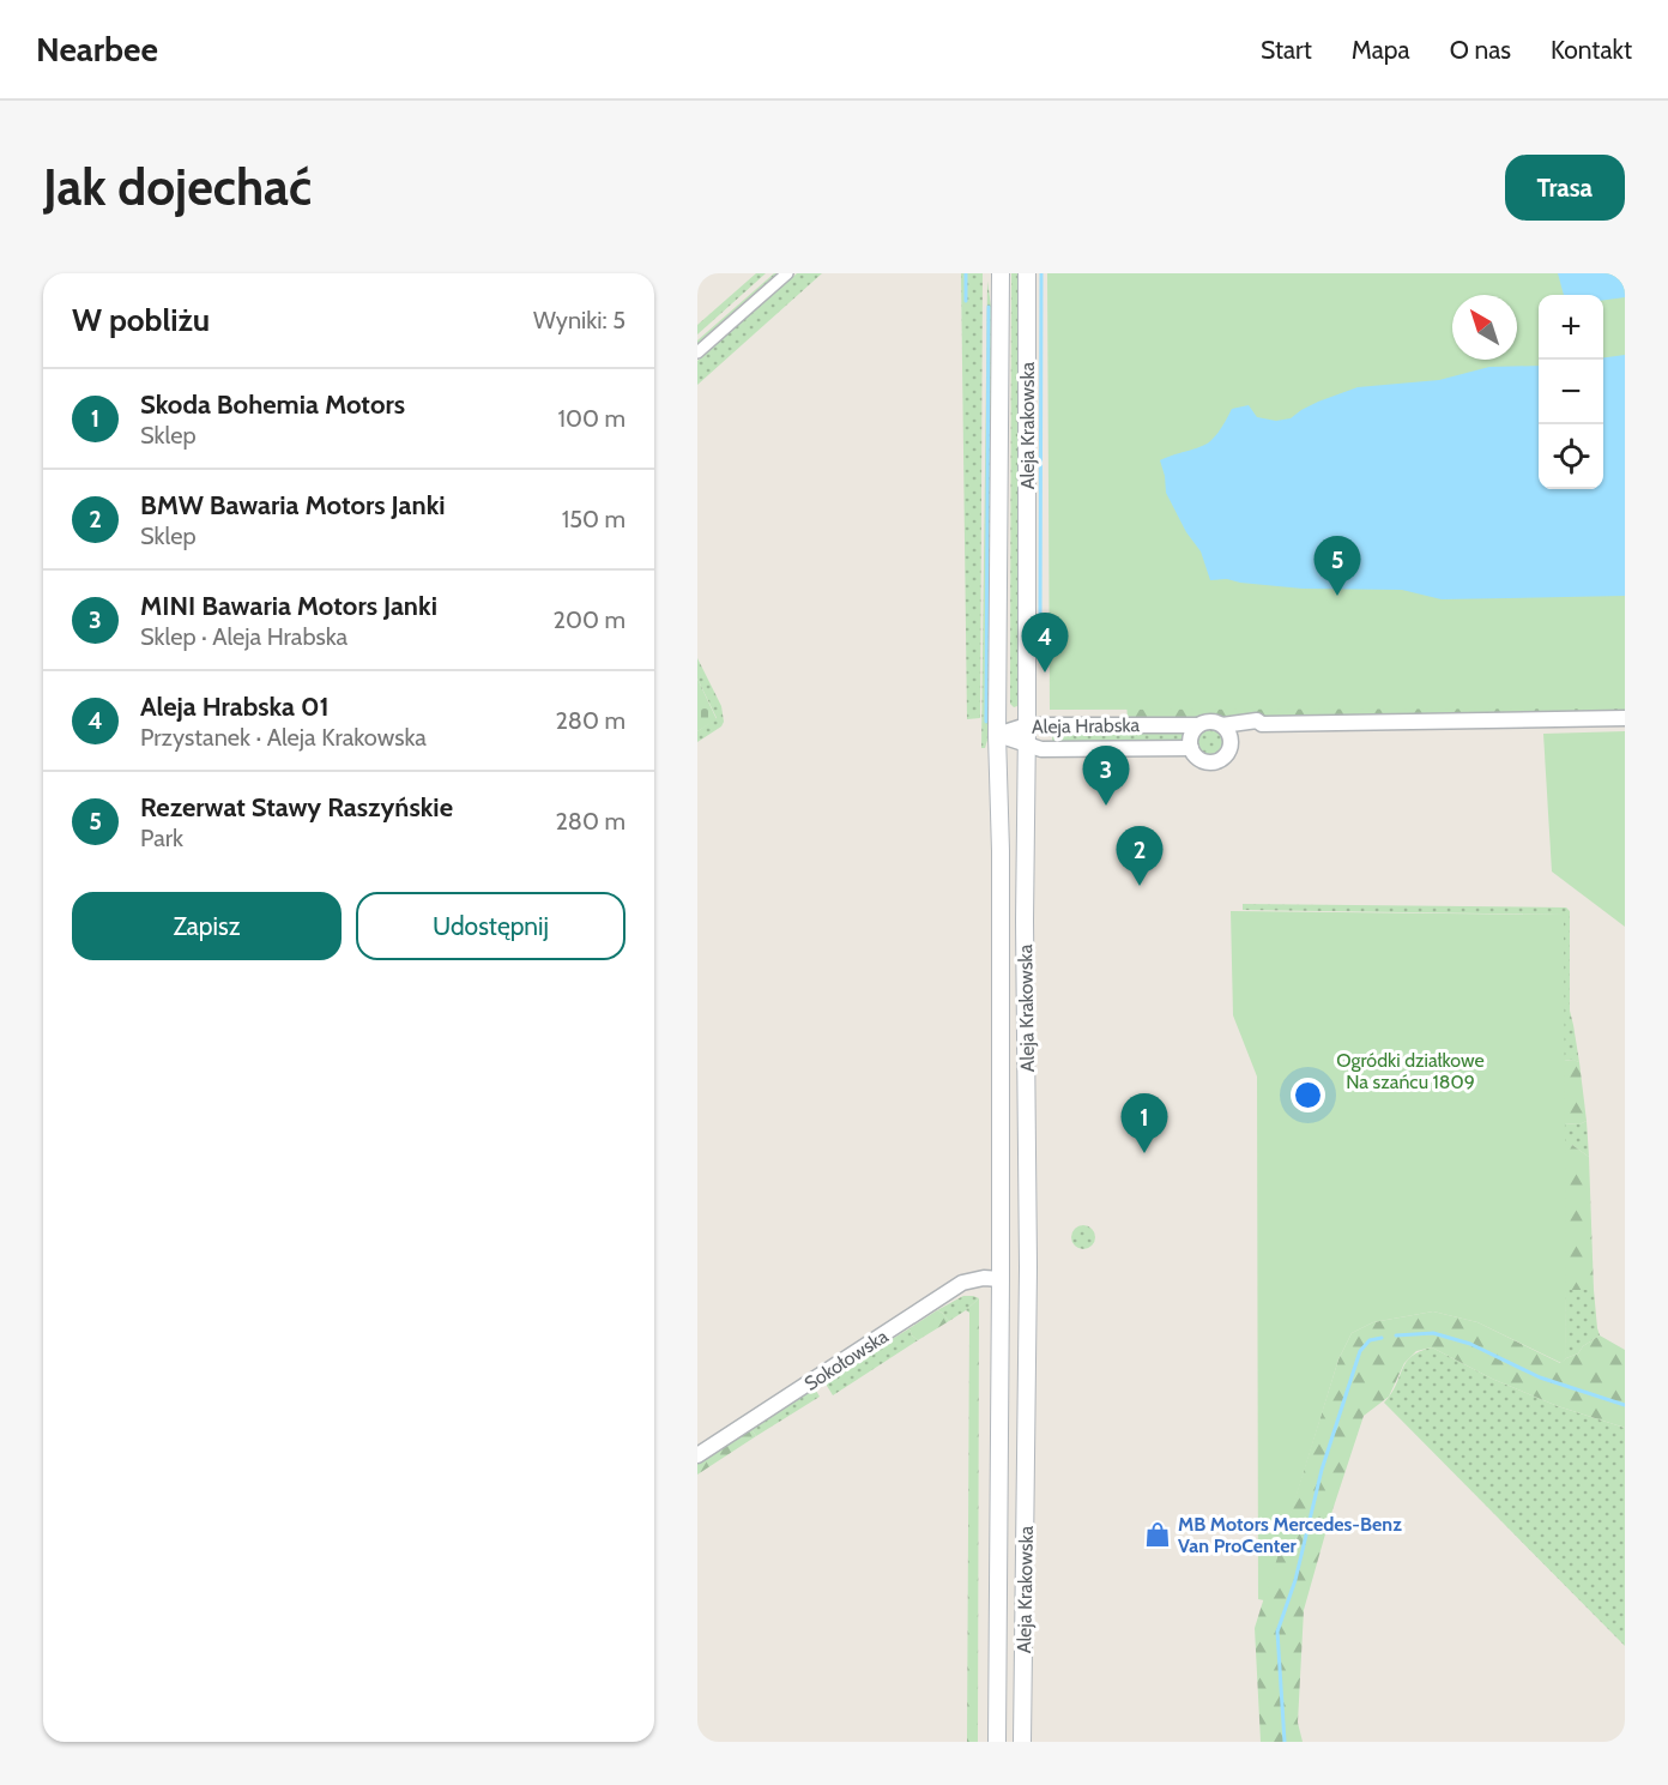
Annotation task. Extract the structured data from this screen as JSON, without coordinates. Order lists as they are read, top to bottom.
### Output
{
  "streets": {
    "main road": ["Aleja Krakowska"],
    "street": ["Aleja Hrabska", "Sokołowska"]
  },
  "crossings": [
    ["Aleja Krakowska", "Aleja Hrabska"],
    ["Aleja Krakowska", "Sokołowska"]
  ],
  "parks": ["Ogródki działkowe Na szańcu 1809"],
  "places": {
    "shop": ["MB Motors Mercedes-Benz Van ProCenter"]
  },
  "north": "top left",
  "page": {
    "header": "Nearbee",
    "nav": [
      "Start",
      "Mapa",
      "O nas",
      "Kontakt"
    ],
    "buttons": [
      "Trasa",
      ["Zapisz", "Udostępnij"]
    ],
    "title": "Jak dojechać",
    "heading": ["W pobliżu", "Wyniki: 5"],
    "map_buttons": ["+", "−"],
    "list": [
      {
        "mark": "1",
        "name": "Skoda Bohemia Motors",
        "note": "Sklep",
        "value": "100 m"
      },
      {
        "mark": "2",
        "name": "BMW Bawaria Motors Janki",
        "note": "Sklep",
        "value": "150 m"
      },
      {
        "mark": "3",
        "name": "MINI Bawaria Motors Janki",
        "note": "Sklep · Aleja Hrabska",
        "value": "200 m"
      },
      {
        "mark": "4",
        "name": "Aleja Hrabska 01",
        "note": "Przystanek · Aleja Krakowska",
        "value": "280 m"
      },
      {
        "mark": "5",
        "name": "Rezerwat Stawy Raszyńskie",
        "note": "Park",
        "value": "280 m"
      }
    ],
    "pins": [
      "5",
      "4",
      "3",
      "2",
      "1"
    ]
  }
}
